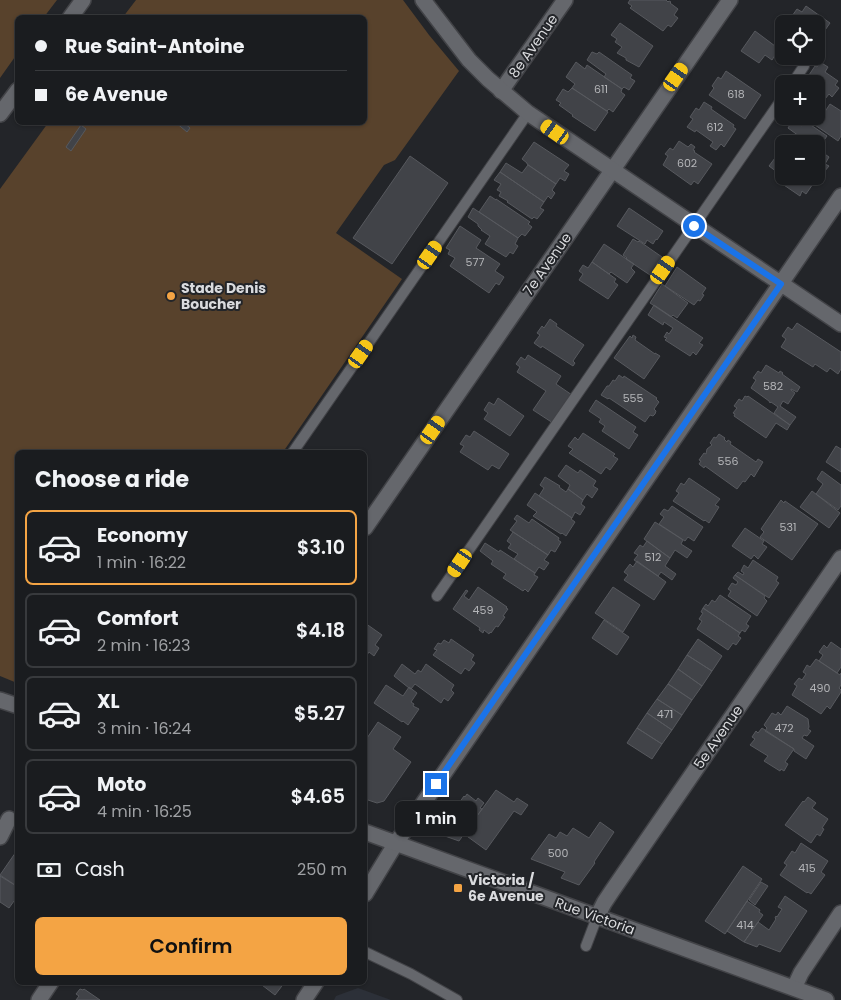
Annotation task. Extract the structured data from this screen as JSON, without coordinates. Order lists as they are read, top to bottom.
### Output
{
  "streets": {
    "street": [
      "8e Avenue",
      "7e Avenue",
      "5e Avenue",
      "Rue Victoria"
    ]
  },
  "crossings": [
    ["5e Avenue", "Rue Victoria"]
  ],
  "places": {
    "other": ["Stade Denis Boucher"],
    "transit": ["Victoria / 6e Avenue"]
  },
  "house_numbers": [
    "611",
    "618",
    "612",
    "602",
    "577",
    "582",
    "555",
    "556",
    "531",
    "512",
    "459",
    "490",
    "471",
    "472",
    "500",
    "415",
    "414"
  ],
  "page": {
    "map_buttons": ["+", "−"],
    "banner": ["Rue Saint-Antoine", "6e Avenue"],
    "heading": "Choose a ride",
    "list": [
      {
        "name": "Economy",
        "note": "1 min · 16:22",
        "value": "$3.10"
      },
      {
        "name": "Comfort",
        "note": "2 min · 16:23",
        "value": "$4.18"
      },
      {
        "name": "XL",
        "note": "3 min · 16:24",
        "value": "$5.27"
      },
      {
        "name": "Moto",
        "note": "4 min · 16:25",
        "value": "$4.65"
      }
    ],
    "bubble": "1 min",
    "pay": ["Cash", "250 m"],
    "buttons": "Confirm"
  }
}
